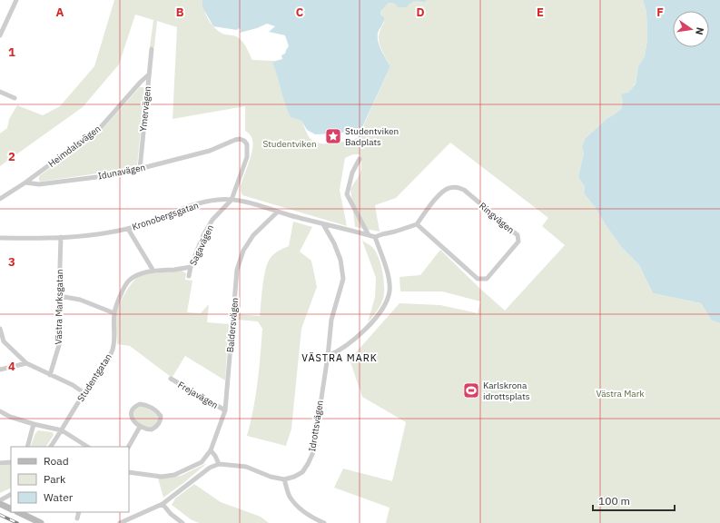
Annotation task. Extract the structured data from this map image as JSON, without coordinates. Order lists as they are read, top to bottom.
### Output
{
  "streets": {
    "street": [
      "Ymervägen",
      "Heimdalsvägen",
      "Idunavägen",
      "Kronobergsgatan",
      "Ringvägen",
      "Sagavägen",
      "Västra Marksgatan",
      "Baldersvägen",
      "Studentgatan",
      "Frejavägen",
      "Idrottsvägen"
    ]
  },
  "crossings": [
    ["Ymervägen", "Heimdalsvägen"],
    ["Ymervägen", "Idunavägen"],
    ["Heimdalsvägen", "Idunavägen"],
    ["Idunavägen", "Kronobergsgatan"],
    ["Idunavägen", "Sagavägen"],
    ["Kronobergsgatan", "Sagavägen"],
    ["Kronobergsgatan", "Västra Marksgatan"],
    ["Kronobergsgatan", "Baldersvägen"],
    ["Kronobergsgatan", "Idrottsvägen"],
    ["Sagavägen", "Studentgatan"],
    ["Baldersvägen", "Frejavägen"]
  ],
  "districts": ["VÄSTRA MARK"],
  "parks": ["Studentviken", "Västra Mark"],
  "places": {
    "place": ["Studentviken Badplats"],
    "sports": ["Karlskrona idrottsplats"]
  },
  "legend": ["Road", "Park", "Water"],
  "scale_bar": "100 m",
  "north": "right",
  "grid": {
    "columns": [
      "A",
      "B",
      "C",
      "D",
      "E",
      "F"
    ],
    "rows": [
      "1",
      "2",
      "3",
      "4"
    ]
  }
}
